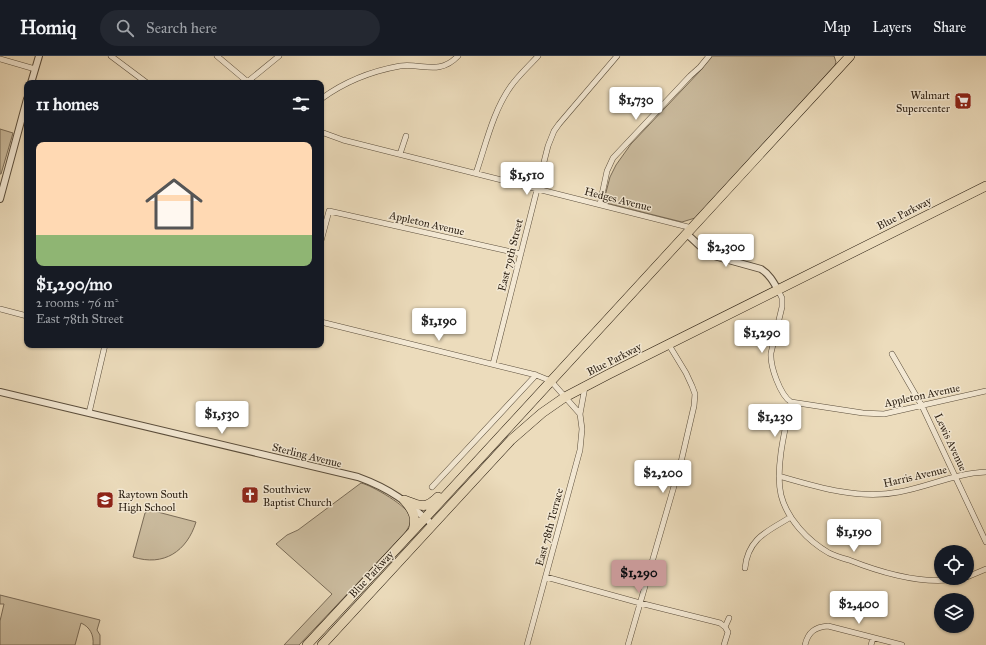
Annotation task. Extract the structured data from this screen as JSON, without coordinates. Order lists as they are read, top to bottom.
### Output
{
  "streets": {
    "highway": ["Blue Parkway"],
    "street": [
      "Hedges Avenue",
      "Appleton Avenue",
      "East 79th Street",
      "Lewis Avenue",
      "Sterling Avenue",
      "Harris Avenue",
      "East 78th Terrace"
    ]
  },
  "crossings": [
    ["Hedges Avenue", "Blue Parkway"],
    ["Hedges Avenue", "East 79th Street"],
    ["Blue Parkway", "Sterling Avenue"],
    ["Blue Parkway", "East 78th Terrace"],
    ["Appleton Avenue", "East 79th Street"],
    ["Appleton Avenue", "Lewis Avenue"],
    ["Lewis Avenue", "Harris Avenue"]
  ],
  "places": {
    "supermarket": ["Walmart Supercenter"],
    "church": ["Southview Baptist Church"],
    "school or university": ["Raytown South High School"]
  },
  "page": {
    "header": "Homiq",
    "search": "Search here",
    "nav": ["Map", "Layers", "Share"],
    "heading": "11 homes",
    "price": [
      "$1,730",
      "$1,510",
      "$2,300",
      "$1,190",
      "$1,290",
      "$1,530",
      "$1,230",
      "$2,200",
      "$1,190",
      "$1,290",
      "$2,400"
    ],
    "list": [
      {
        "name": "$1,290/mo",
        "note": "2 rooms · 76 m² · East 78th Street"
      }
    ]
  }
}
